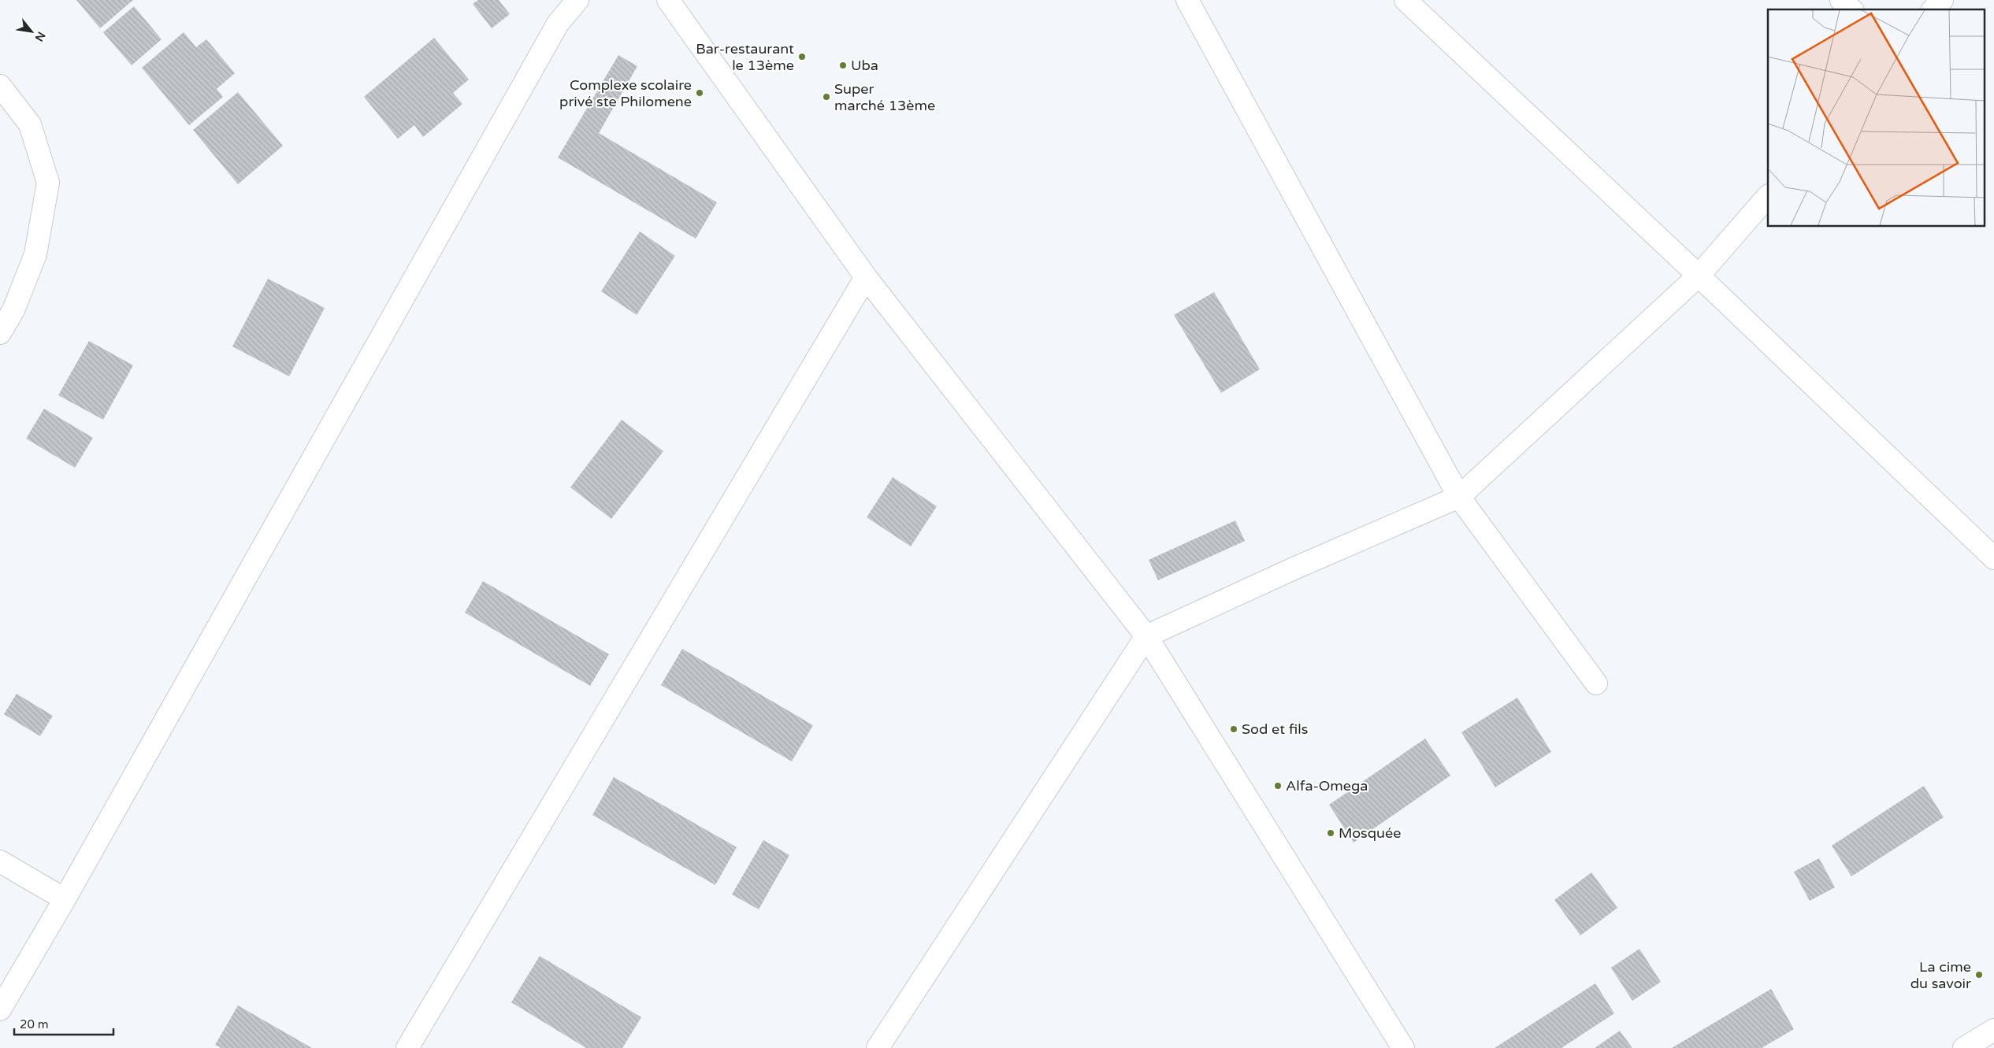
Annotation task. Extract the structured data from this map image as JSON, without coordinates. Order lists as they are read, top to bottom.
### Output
{
  "places": [
    "Bar-restaurant le 13ème",
    "Uba",
    "Complexe scolaire privé ste Philomene",
    "Super marché 13ème",
    "Sod et fils",
    "Alfa-Omega",
    "Mosquée",
    "La cime du savoir"
  ],
  "scale_bar": "20 m",
  "north": "bottom right"
}
